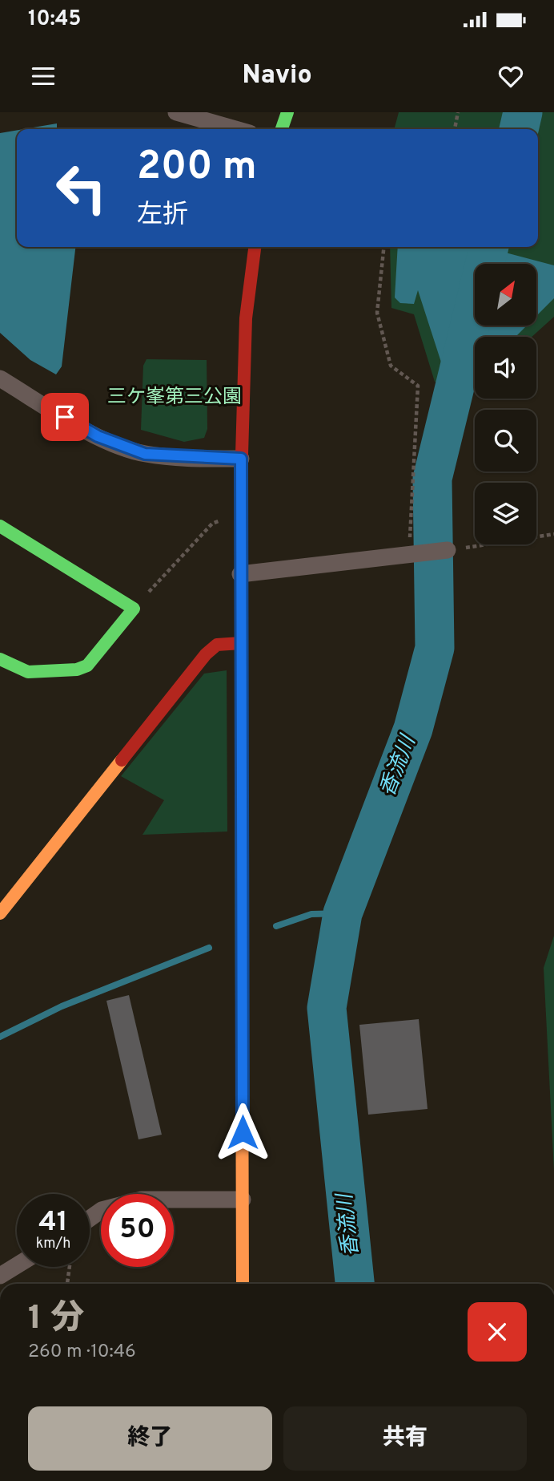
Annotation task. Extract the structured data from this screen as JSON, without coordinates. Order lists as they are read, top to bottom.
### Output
{
  "water": ["香流川"],
  "parks": ["三ケ峯第三公園"],
  "north": "top right",
  "page": {
    "status": "10:45",
    "header": "Navio",
    "turn": ["200 m", "左折"],
    "speed": "41 km/h",
    "limit": "50",
    "heading": ["1 分", "260 m · 10:46"],
    "buttons": ["終了", "共有"]
  }
}
